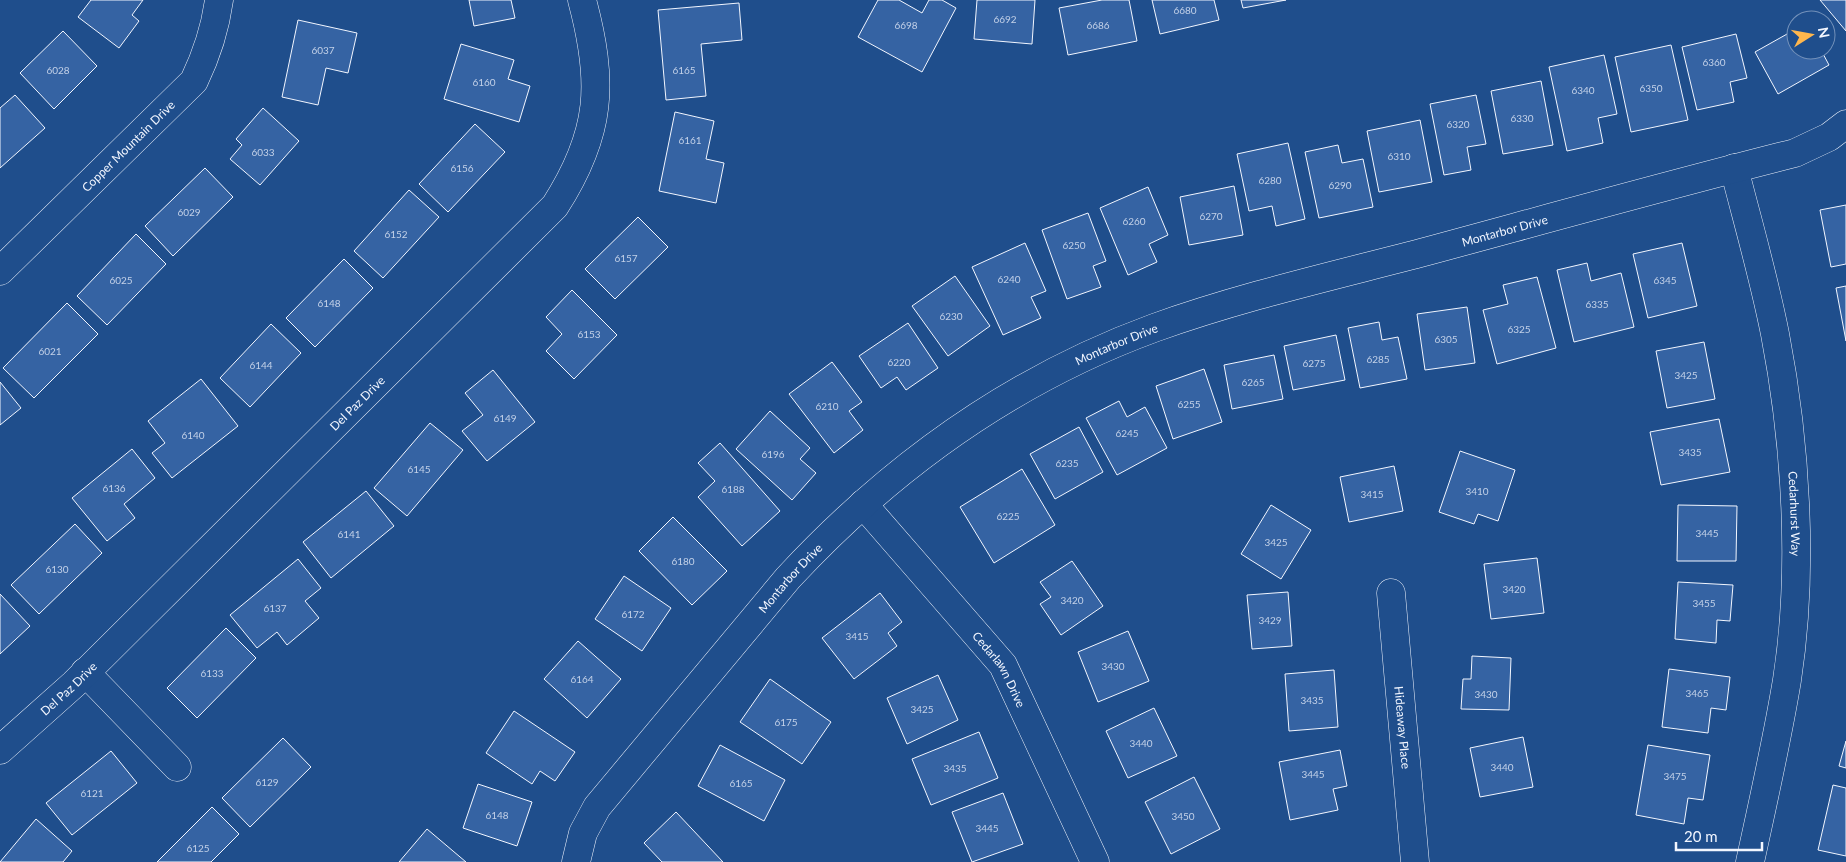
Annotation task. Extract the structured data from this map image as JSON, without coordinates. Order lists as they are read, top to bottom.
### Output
{
  "streets": {
    "street": [
      "Copper Mountain Drive",
      "Montarbor Drive",
      "Del Paz Drive",
      "Cedarhurst Way",
      "Cedarlawn Drive",
      "Hideaway Place"
    ]
  },
  "crossings": [
    ["Montarbor Drive", "Cedarhurst Way"],
    ["Montarbor Drive", "Cedarlawn Drive"]
  ],
  "house_numbers": [
    "6680",
    "6692",
    "6698",
    "6686",
    "6037",
    "6360",
    "6028",
    "6165",
    "6160",
    "6350",
    "6340",
    "6330",
    "6320",
    "6161",
    "6033",
    "6310",
    "6156",
    "6280",
    "6290",
    "6029",
    "6270",
    "6260",
    "6152",
    "6250",
    "6157",
    "6240",
    "6025",
    "6345",
    "6148",
    "6335",
    "6230",
    "6325",
    "6153",
    "6305",
    "6021",
    "6285",
    "6220",
    "6275",
    "6144",
    "3425",
    "6265",
    "6255",
    "6210",
    "6149",
    "6245",
    "6140",
    "3435",
    "6196",
    "6235",
    "6145",
    "6136",
    "6188",
    "3410",
    "3415",
    "6225",
    "3445",
    "6141",
    "3425",
    "6180",
    "6130",
    "3420",
    "3420",
    "3455",
    "6137",
    "6172",
    "3429",
    "3415",
    "3430",
    "6133",
    "6164",
    "3465",
    "3430",
    "3435",
    "3425",
    "6175",
    "3440",
    "3440",
    "3435",
    "3445",
    "3475",
    "6129",
    "6165",
    "6121",
    "6148",
    "3450",
    "3445",
    "6125"
  ],
  "scale_bar": "20 m",
  "north": "right"
}
